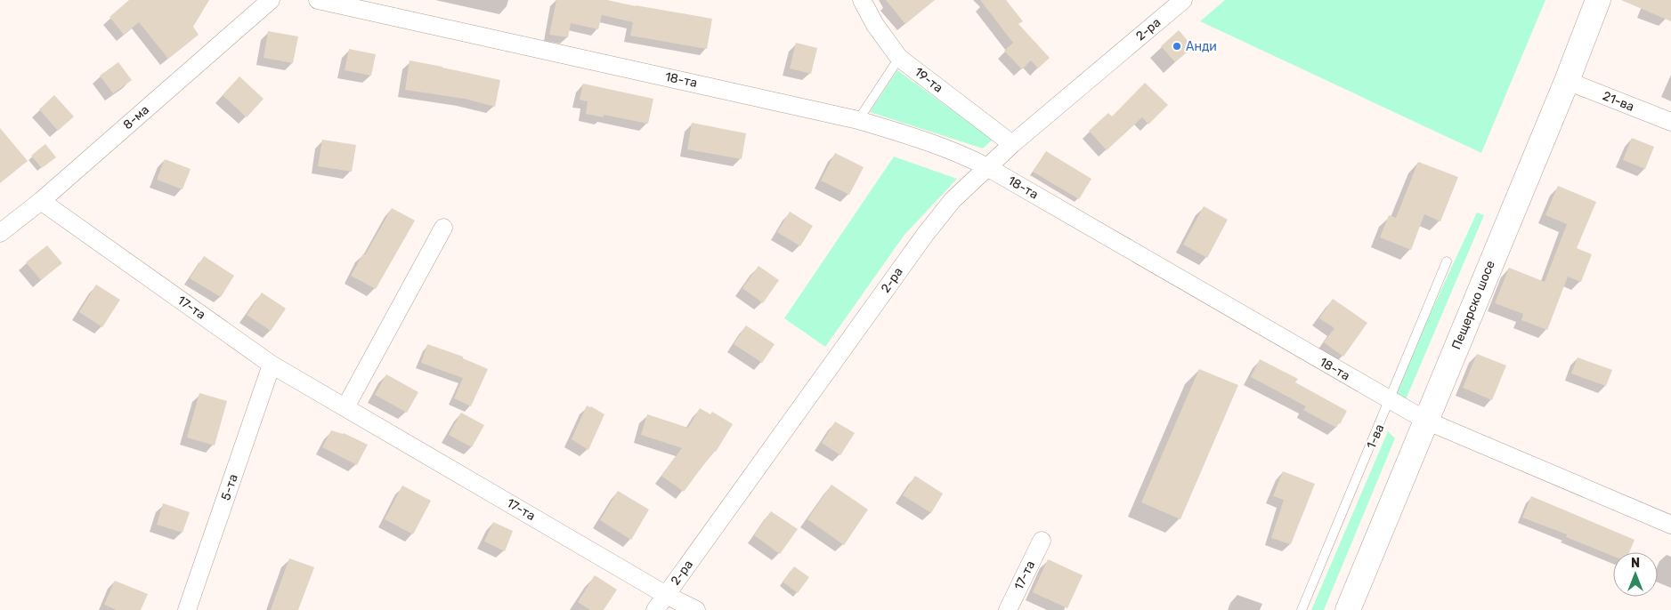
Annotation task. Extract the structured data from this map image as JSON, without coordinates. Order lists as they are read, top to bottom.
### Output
{
  "streets": {
    "main road": ["Пещерско шосе"],
    "street": [
      "2-ра",
      "18-та",
      "19-та",
      "21-ва",
      "8-ма",
      "17-та",
      "5-та"
    ],
    "lane": ["1-ва"]
  },
  "crossings": [
    ["2-ра", "18-та"],
    ["2-ра", "19-та"],
    ["2-ра", "17-та"],
    ["18-та", "Пещерско шосе"],
    ["18-та", "1-ва"],
    ["21-ва", "Пещерско шосе"],
    ["8-ма", "17-та"],
    ["17-та", "5-та"]
  ],
  "places": ["Анди"],
  "north": "top"
}
